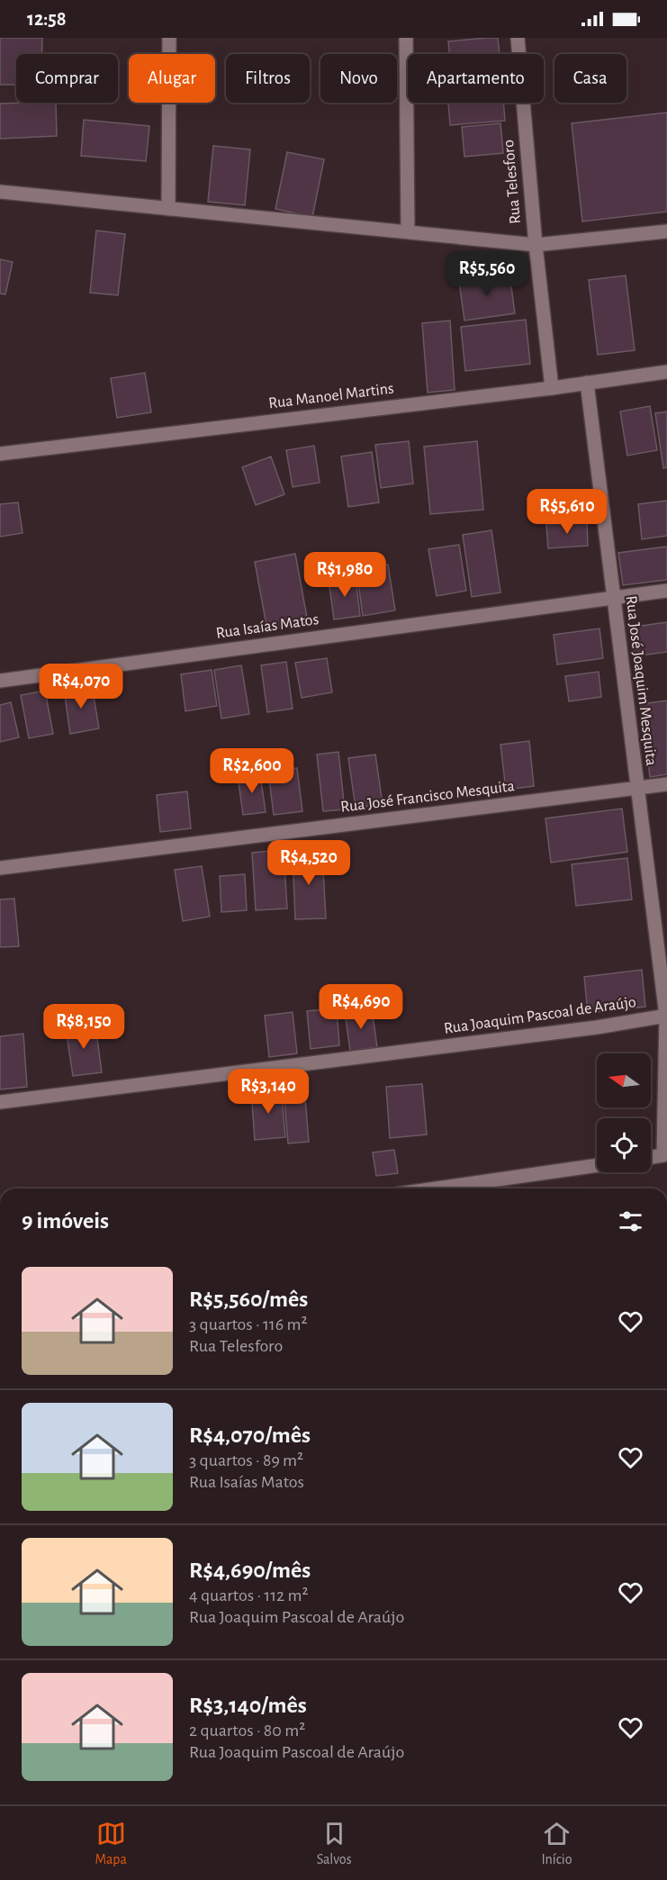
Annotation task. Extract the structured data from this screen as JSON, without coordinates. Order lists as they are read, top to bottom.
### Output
{
  "streets": {
    "street": [
      "Rua Telesforo",
      "Rua Manoel Martins",
      "Rua Isaías Matos",
      "Rua José Joaquim Mesquita",
      "Rua José Francisco Mesquita",
      "Rua Joaquim Pascoal de Araújo"
    ]
  },
  "crossings": [
    ["Rua Telesforo", "Rua Manoel Martins"],
    ["Rua Manoel Martins", "Rua José Joaquim Mesquita"],
    ["Rua Isaías Matos", "Rua José Joaquim Mesquita"],
    ["Rua José Joaquim Mesquita", "Rua José Francisco Mesquita"],
    ["Rua José Joaquim Mesquita", "Rua Joaquim Pascoal de Araújo"]
  ],
  "north": "left",
  "page": {
    "status": "12:58",
    "chip": [
      "Comprar",
      "Alugar",
      "Filtros",
      "Novo",
      "Apartamento",
      "Casa"
    ],
    "price": [
      "R$5,560",
      "R$5,610",
      "R$1,980",
      "R$4,070",
      "R$2,600",
      "R$4,520",
      "R$4,690",
      "R$8,150",
      "R$3,140"
    ],
    "heading": "9 imóveis",
    "list": [
      {
        "name": "R$5,560/mês",
        "note": "3 quartos · 116 m² · Rua Telesforo"
      },
      {
        "name": "R$4,070/mês",
        "note": "3 quartos · 89 m² · Rua Isaías Matos"
      },
      {
        "name": "R$4,690/mês",
        "note": "4 quartos · 112 m² · Rua Joaquim Pascoal de Araújo"
      },
      {
        "name": "R$3,140/mês",
        "note": "2 quartos · 80 m² · Rua Joaquim Pascoal de Araújo"
      }
    ],
    "tabs": ["Mapa", "Salvos", "Início"]
  }
}
